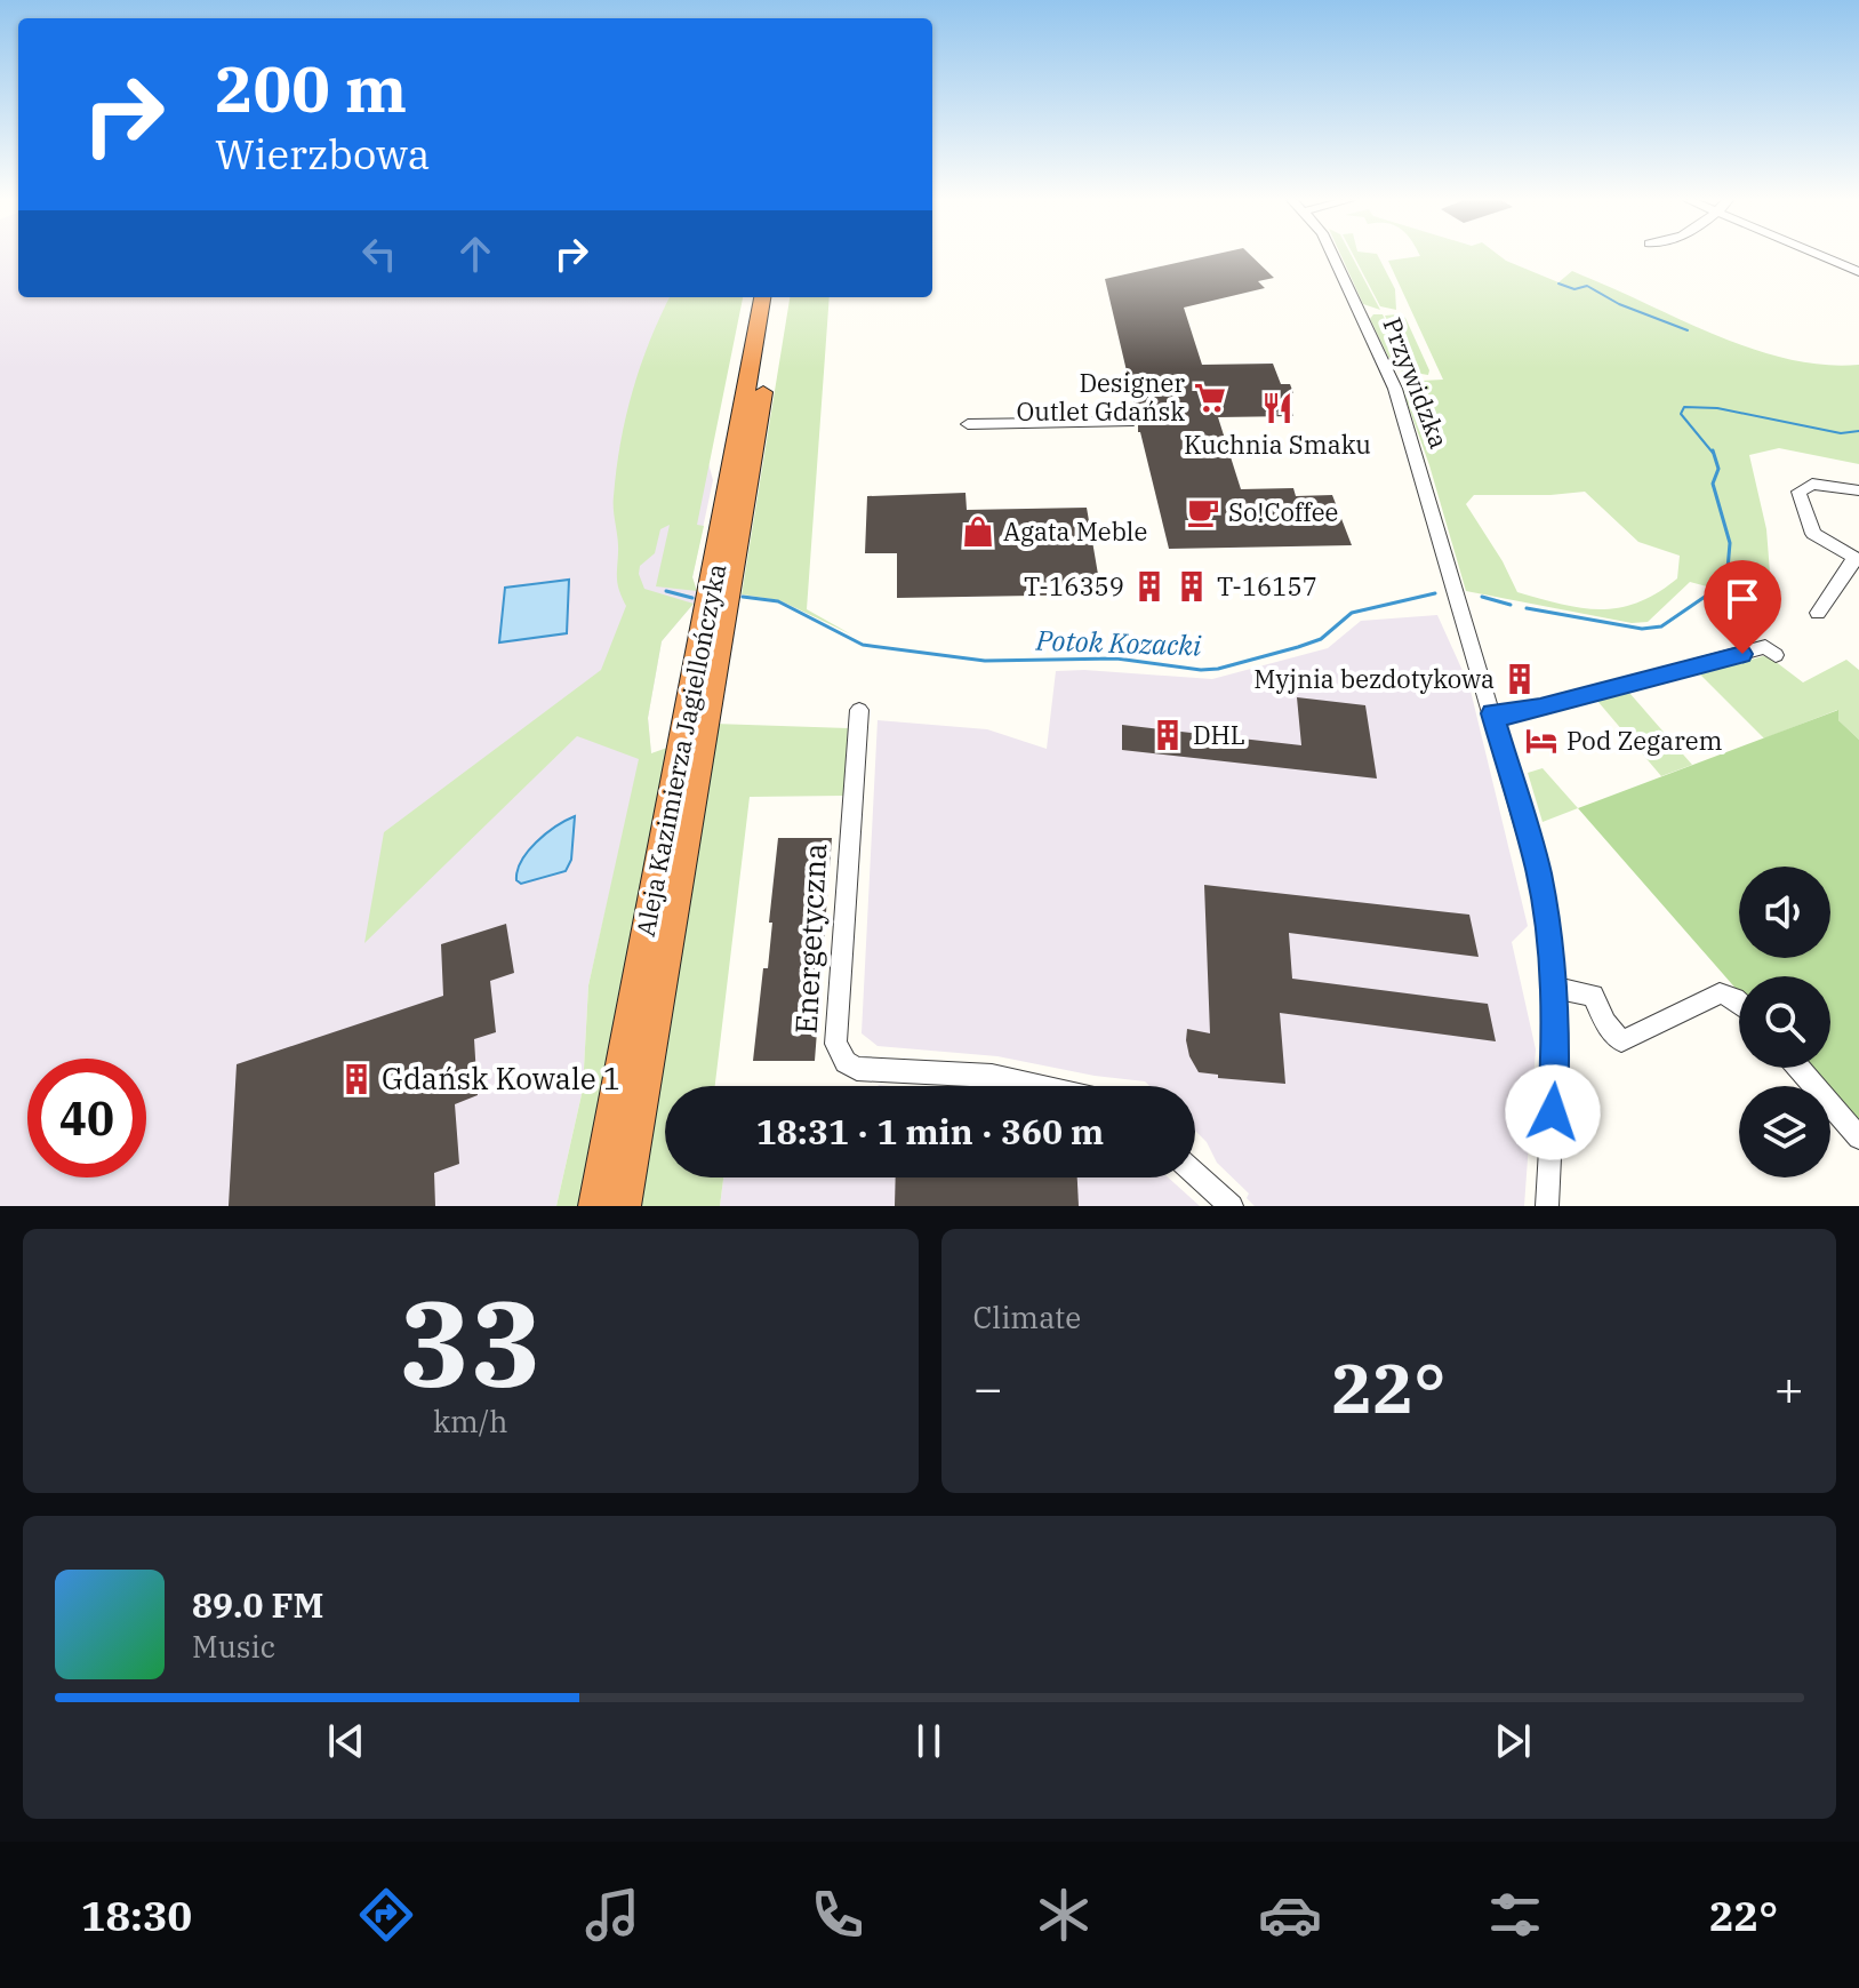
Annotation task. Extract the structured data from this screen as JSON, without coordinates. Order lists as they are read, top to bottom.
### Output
{
  "streets": {
    "highway": ["Aleja Kazimierza Jagiellończyka"],
    "street": ["Przywidzka", "Energetyczna"]
  },
  "water": ["Potok Kozacki"],
  "places": {
    "supermarket": ["Designer Outlet Gdańsk"],
    "restaurant": ["Kuchnia Smaku"],
    "cafe": ["So!Coffee"],
    "shop": ["Agata Meble"],
    "building": [
      "T-16359",
      "T-16157",
      "Myjnia bezdotykowa",
      "DHL",
      "Gdańsk Kowale 1"
    ],
    "hotel": ["Pod Zegarem"]
  },
  "page": {
    "turn": ["200 m", "Wierzbowa"],
    "limit": "40",
    "trip": "18:31 · 1 min · 360 m",
    "tile": [
      ["33", "km/h"],
      "Climate"
    ],
    "heat": ["−", "22°", "+"],
    "song": ["89.0 FM", "Music"],
    "tabs": ["18:30", "22°"]
  }
}
